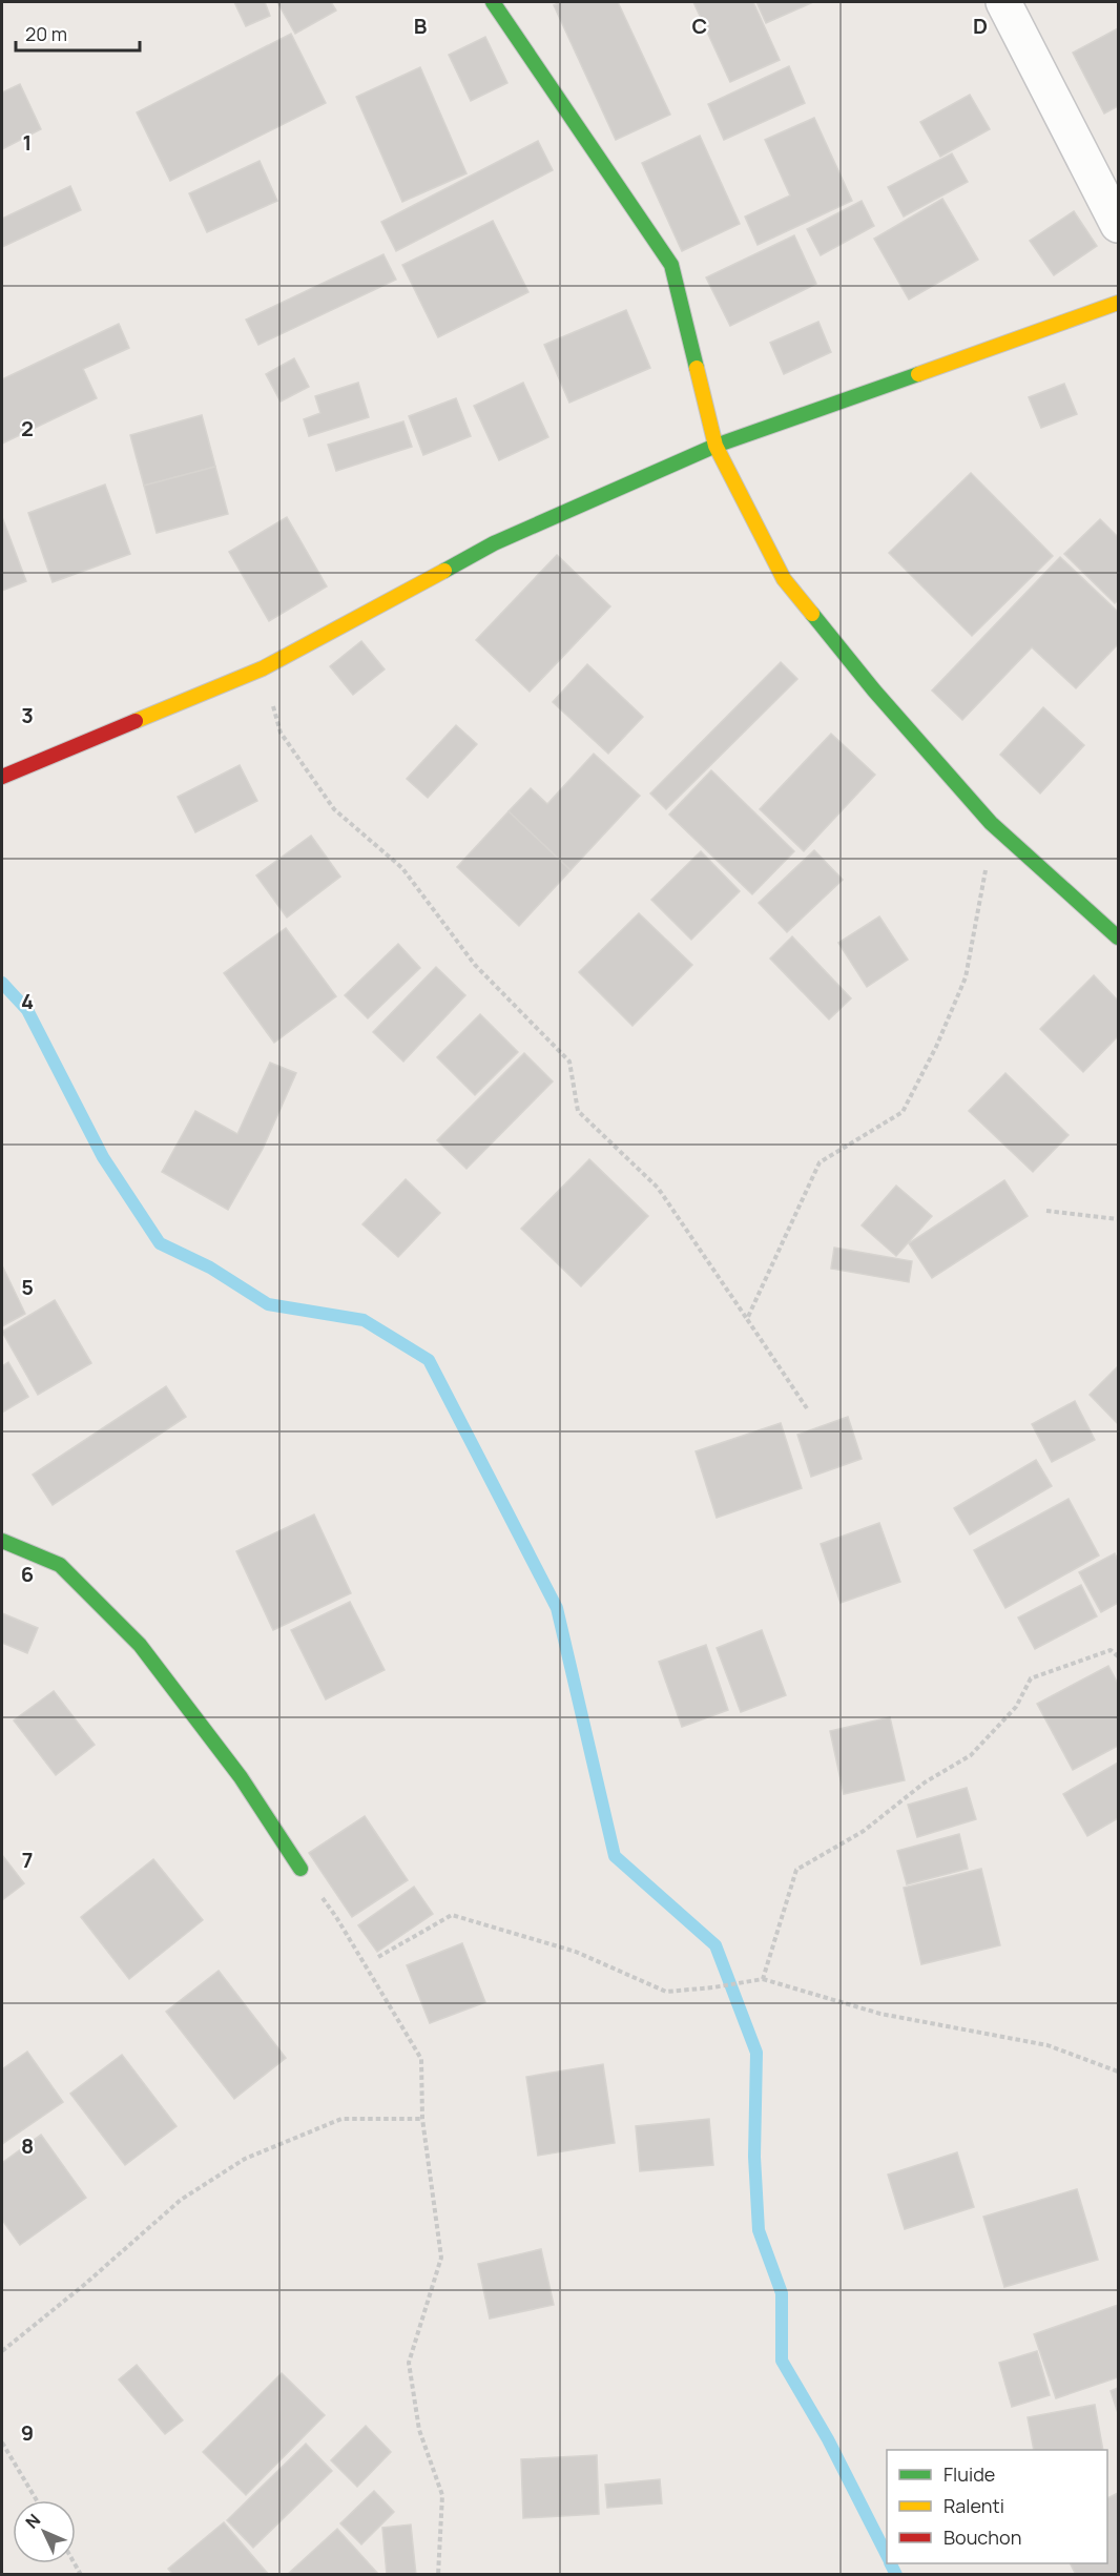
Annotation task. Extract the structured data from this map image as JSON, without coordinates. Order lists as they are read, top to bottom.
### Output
{
  "legend": ["Fluide", "Ralenti", "Bouchon"],
  "scale_bar": "20 m",
  "north": "top left",
  "grid": {
    "columns": ["B", "C", "D"],
    "rows": [
      "1",
      "2",
      "3",
      "4",
      "5",
      "6",
      "7",
      "8",
      "9"
    ]
  }
}
